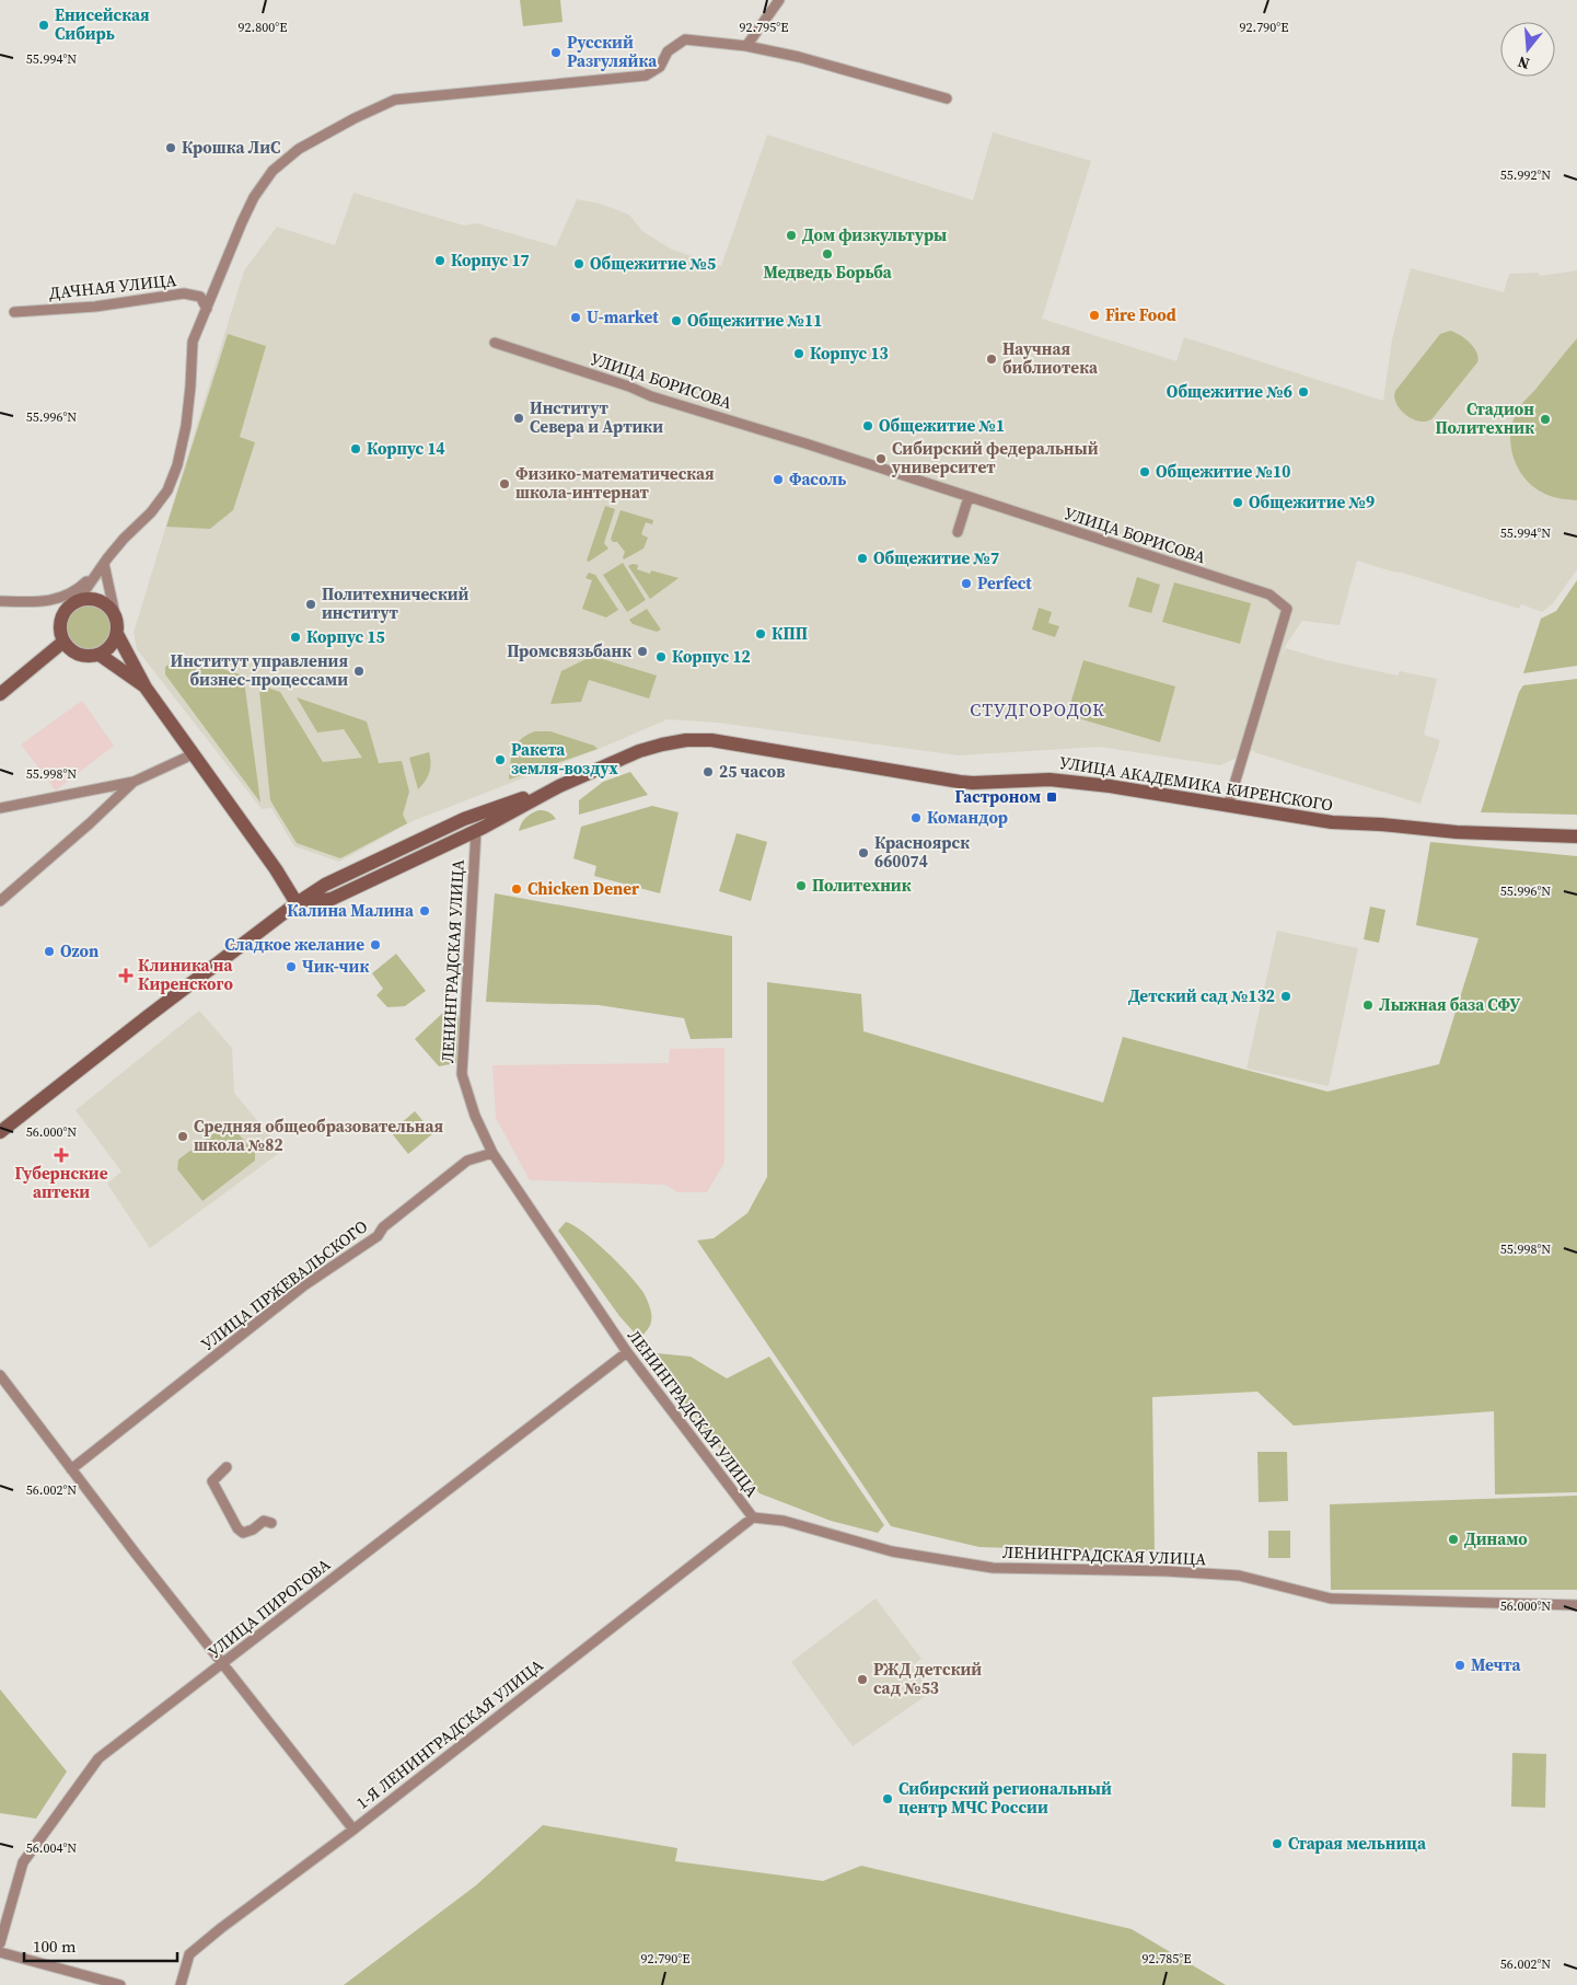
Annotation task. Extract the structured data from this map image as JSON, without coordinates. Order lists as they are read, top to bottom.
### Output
{
  "streets": {
    "main road": ["УЛИЦА АКАДЕМИКА КИРЕНСКОГО"],
    "street": [
      "ДАЧНАЯ УЛИЦА",
      "УЛИЦА БОРИСОВА",
      "ЛЕНИНГРАДСКАЯ УЛИЦА",
      "УЛИЦА ПРЖЕВАЛЬСКОГО",
      "УЛИЦА ПИРОГОВА",
      "1-Я ЛЕНИНГРАДСКАЯ УЛИЦА"
    ]
  },
  "crossings": [
    ["УЛИЦА БОРИСОВА", "УЛИЦА АКАДЕМИКА КИРЕНСКОГО"],
    ["УЛИЦА АКАДЕМИКА КИРЕНСКОГО", "ЛЕНИНГРАДСКАЯ УЛИЦА"],
    ["ЛЕНИНГРАДСКАЯ УЛИЦА", "УЛИЦА ПРЖЕВАЛЬСКОГО"],
    ["ЛЕНИНГРАДСКАЯ УЛИЦА", "УЛИЦА ПИРОГОВА"],
    ["ЛЕНИНГРАДСКАЯ УЛИЦА", "1-Я ЛЕНИНГРАДСКАЯ УЛИЦА"]
  ],
  "districts": ["СТУДГОРОДОК"],
  "places": {
    "other": [
      "Енисейская Сибирь",
      "Русский Разгуляйка",
      "Крошка ЛиС",
      "Дом физкультуры",
      "Медведь Борьба",
      "Корпус 17",
      "Общежитие №5",
      "Fire Food",
      "U-market",
      "Общежитие №11",
      "Корпус 13",
      "Научная библиотека",
      "Общежитие №6",
      "Институт Севера и Артики",
      "Стадион Политехник",
      "Общежитие №1",
      "Корпус 14",
      "Сибирский федеральный университет",
      "Общежитие №10",
      "Фасоль",
      "Физико-математическая школа-интернат",
      "Общежитие №9",
      "Общежитие №7",
      "Perfect",
      "Политехнический институт",
      "КПП",
      "Корпус 15",
      "Промсвязьбанк",
      "Корпус 12",
      "Институт управления бизнес-процессами",
      "Ракета земля-воздух",
      "25 часов",
      "Командор",
      "Красноярск 660074",
      "Политехник",
      "Chicken Dener",
      "Калина Малина",
      "Сладкое желание",
      "Ozon",
      "Чик-чик",
      "Детский сад №132",
      "Лыжная база СФУ",
      "Средняя общеобразовательная школа №82",
      "Динамо",
      "Мечта",
      "РЖД детский сад №53",
      "Сибирский региональный центр МЧС России",
      "Старая мельница"
    ],
    "transit": ["Гастроном"],
    "health": ["Клиника на Киренского", "Губернские аптеки"]
  },
  "scale_bar": "100 m",
  "north": "bottom",
  "coordinates": [
    "92.800°E",
    "92.795°E",
    "92.790°E",
    "55.994°N",
    "55.992°N",
    "55.996°N",
    "55.998°N",
    "56.000°N",
    "56.002°N",
    "56.004°N",
    "92.785°E"
  ]
}
